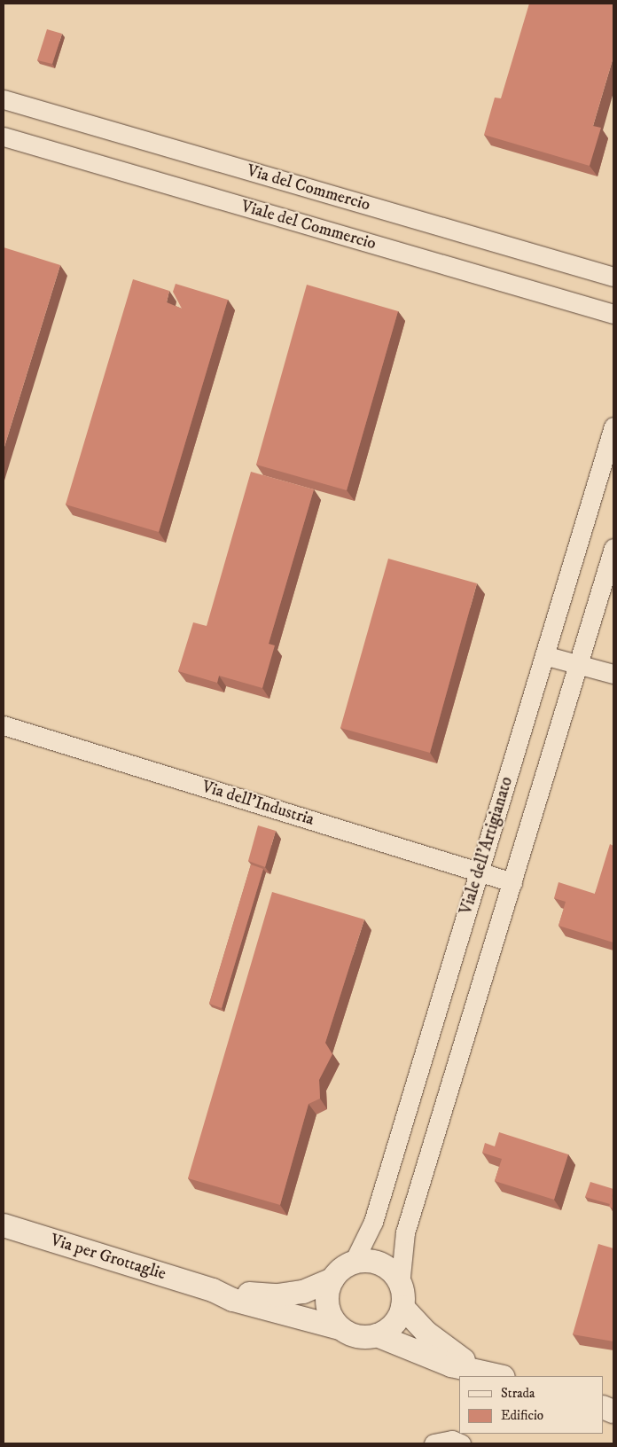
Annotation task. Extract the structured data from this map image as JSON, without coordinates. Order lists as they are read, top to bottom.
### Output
{
  "streets": {
    "street": [
      "Via del Commercio",
      "Viale del Commercio",
      "Via dell'Industria",
      "Viale dell'Artigianato",
      "Via per Grottaglie"
    ]
  },
  "crossings": [
    ["Via dell'Industria", "Viale dell'Artigianato"],
    ["Viale dell'Artigianato", "Via per Grottaglie"]
  ],
  "legend": ["Strada", "Edificio"]
}
